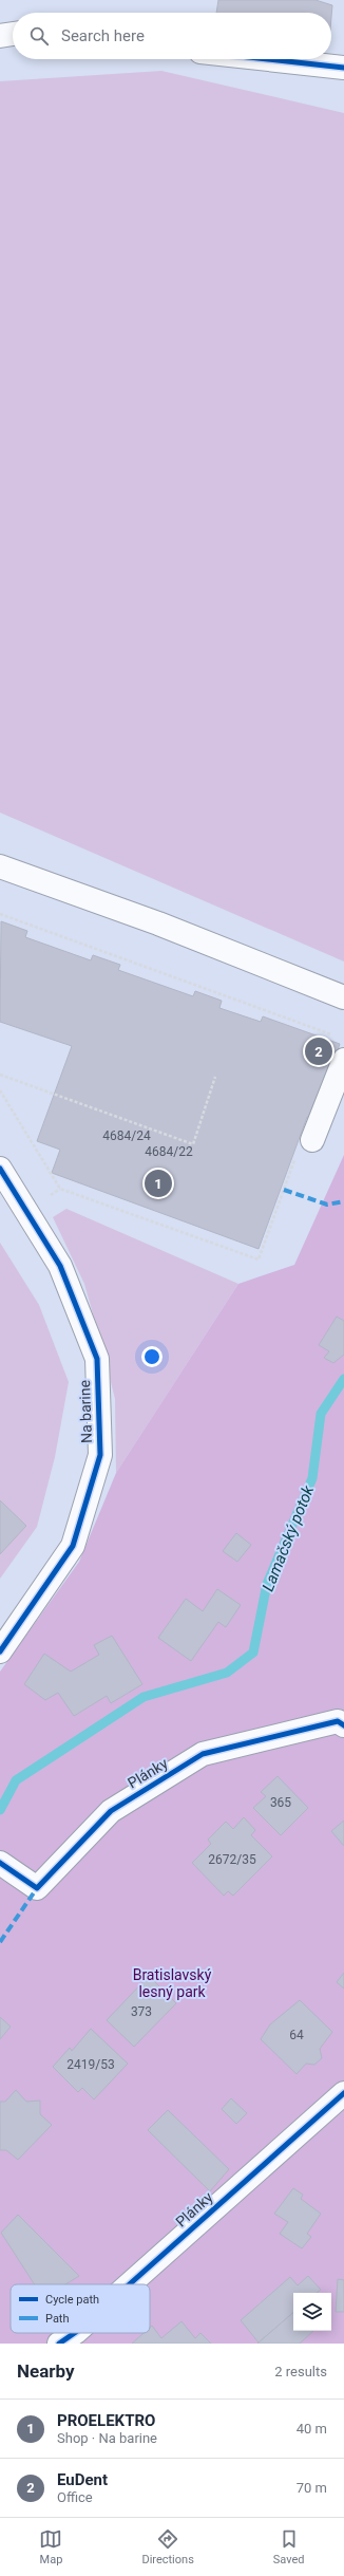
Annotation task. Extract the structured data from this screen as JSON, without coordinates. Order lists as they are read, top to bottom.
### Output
{
  "streets": {
    "street": ["Na barine", "Plánky"]
  },
  "water": ["Lamačský potok"],
  "parks": ["Bratislavský lesný park"],
  "house_numbers": [
    "4684/24",
    "4684/22",
    "365",
    "2672/35",
    "373",
    "64",
    "2419/53"
  ],
  "legend": ["Cycle path", "Path"],
  "page": {
    "search": "Search here",
    "pins": ["2", "1"],
    "heading": ["Nearby", "2 results"],
    "list": [
      {
        "mark": "1",
        "name": "PROELEKTRO",
        "note": "Shop · Na barine",
        "value": "40 m"
      },
      {
        "mark": "2",
        "name": "EuDent",
        "note": "Office",
        "value": "70 m"
      }
    ],
    "nav": ["Map", "Directions", "Saved"]
  }
}
